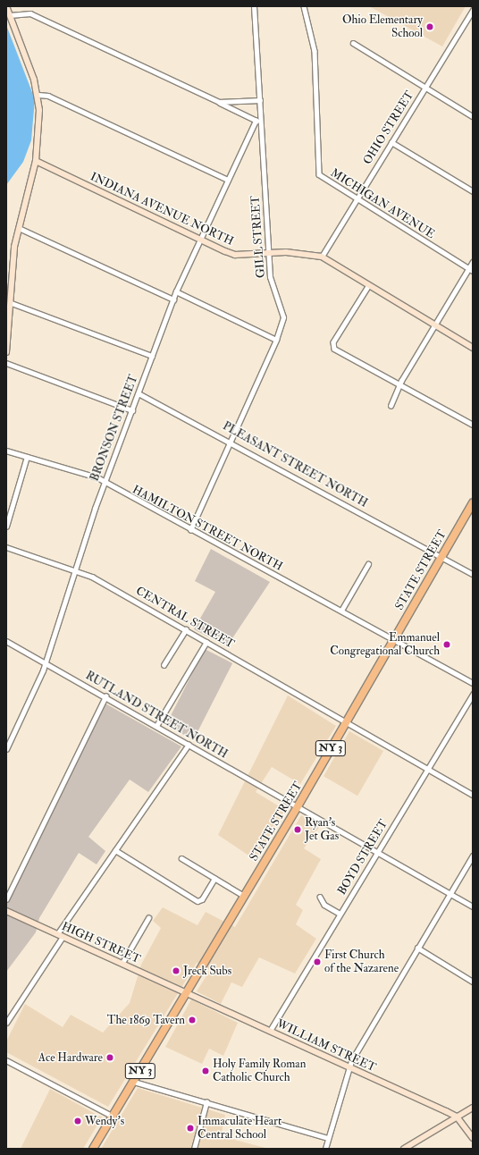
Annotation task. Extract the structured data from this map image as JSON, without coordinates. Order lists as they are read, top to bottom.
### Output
{
  "streets": {
    "highway": ["STATE STREET", "NY 3"],
    "street": [
      "OHIO STREET",
      "MICHIGAN AVENUE",
      "INDIANA AVENUE NORTH",
      "GILL STREET",
      "BRONSON STREET",
      "PLEASANT STREET NORTH",
      "HAMILTON STREET NORTH",
      "CENTRAL STREET",
      "RUTLAND STREET NORTH",
      "BOYD STREET",
      "HIGH STREET",
      "WILLIAM STREET"
    ]
  },
  "crossings": [
    ["OHIO STREET", "MICHIGAN AVENUE"],
    ["OHIO STREET", "INDIANA AVENUE NORTH"],
    ["INDIANA AVENUE NORTH", "GILL STREET"],
    ["INDIANA AVENUE NORTH", "BRONSON STREET"],
    ["GILL STREET", "PLEASANT STREET NORTH"],
    ["GILL STREET", "HAMILTON STREET NORTH"],
    ["BRONSON STREET", "PLEASANT STREET NORTH"],
    ["BRONSON STREET", "HAMILTON STREET NORTH"],
    ["BRONSON STREET", "CENTRAL STREET"],
    ["BRONSON STREET", "RUTLAND STREET NORTH"],
    ["PLEASANT STREET NORTH", "STATE STREET"],
    ["HAMILTON STREET NORTH", "STATE STREET"],
    ["STATE STREET", "CENTRAL STREET"],
    ["STATE STREET", "RUTLAND STREET NORTH"],
    ["STATE STREET", "HIGH STREET"],
    ["STATE STREET", "WILLIAM STREET"],
    ["CENTRAL STREET", "BOYD STREET"],
    ["RUTLAND STREET NORTH", "BOYD STREET"],
    ["BOYD STREET", "WILLIAM STREET"],
    ["HIGH STREET", "WILLIAM STREET"]
  ],
  "places": [
    "Ohio Elementary School",
    "Emmanuel Congregational Church",
    "Ryan's Jet Gas",
    "First Church of the Nazarene",
    "Jreck Subs",
    "The 1869 Tavern",
    "Ace Hardware",
    "Holy Family Roman Catholic Church",
    "Wendy's",
    "Immaculate Heart Central School"
  ]
}
